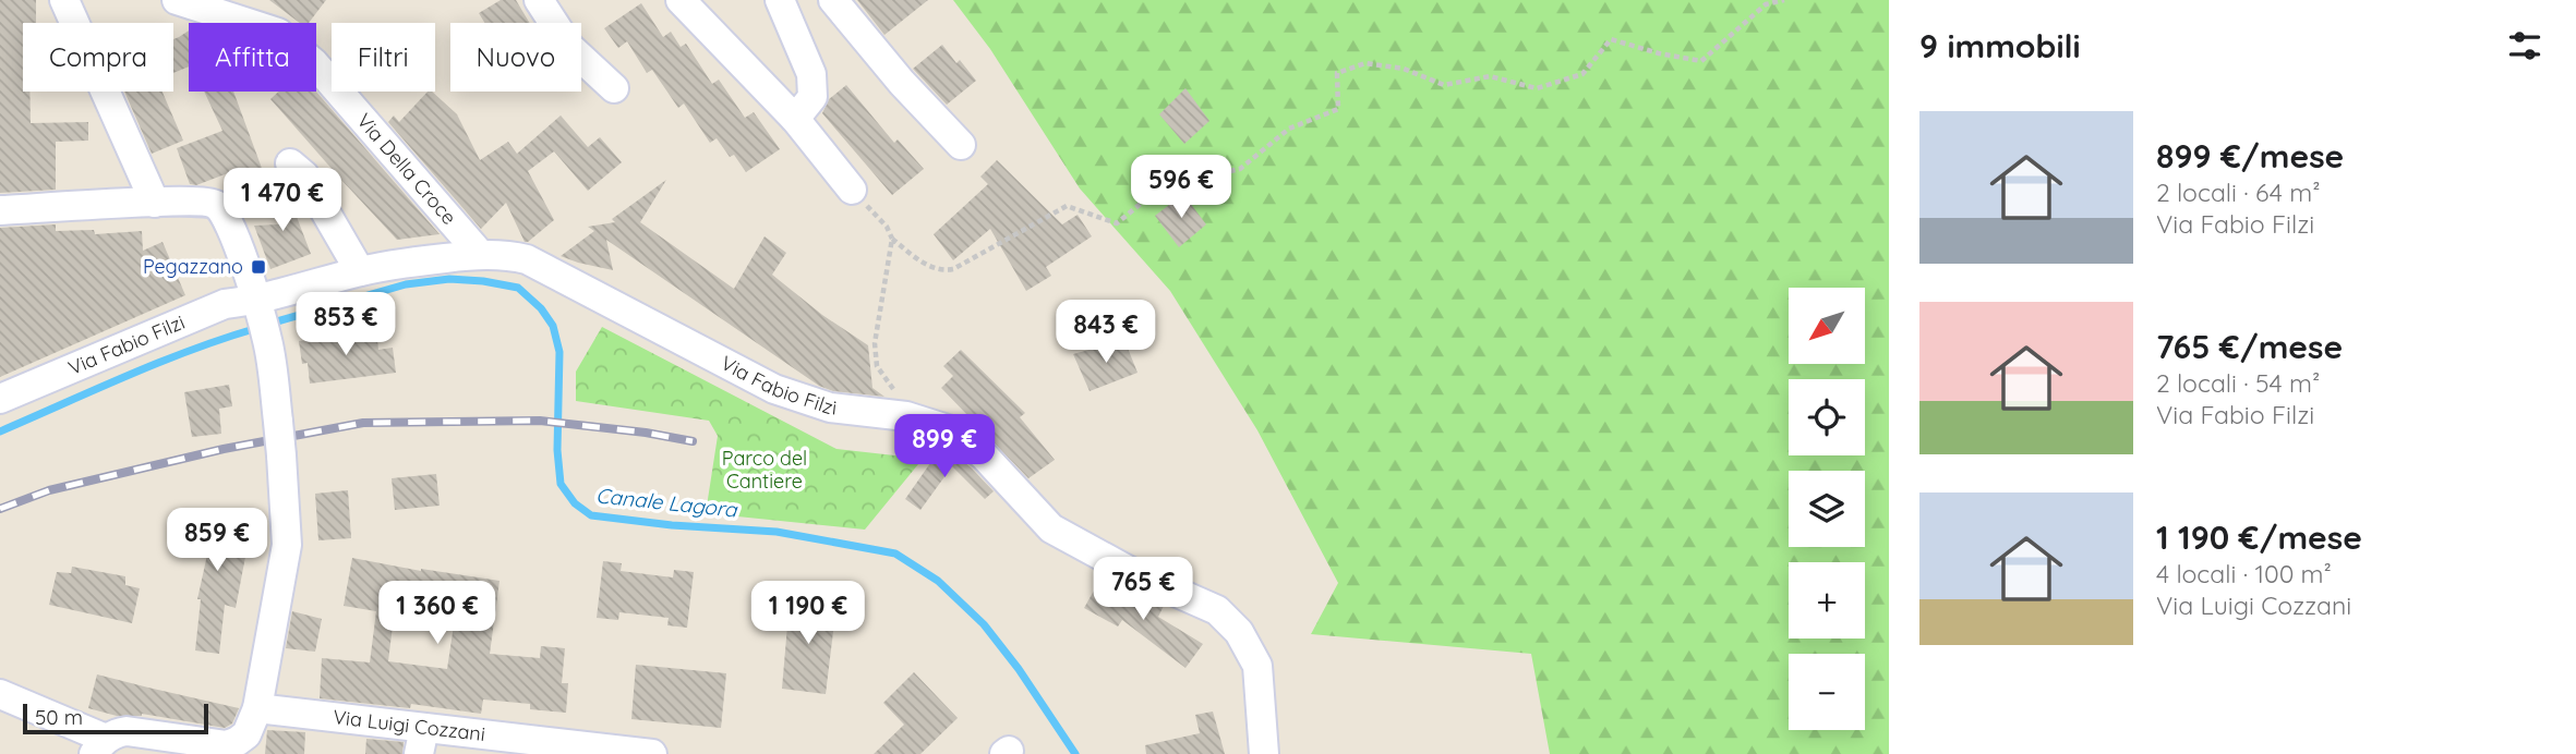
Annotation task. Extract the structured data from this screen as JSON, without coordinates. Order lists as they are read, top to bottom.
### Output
{
  "streets": {
    "street": ["Via Della Croce", "Via Fabio Filzi", "Via Luigi Cozzani"]
  },
  "crossings": [
    ["Via Della Croce", "Via Fabio Filzi"]
  ],
  "water": ["Canale Lagora"],
  "parks": ["Parco del Cantiere"],
  "places": {
    "transit": ["Pegazzano"]
  },
  "scale_bar": "50 m",
  "north": "bottom left",
  "page": {
    "heading": "9 immobili",
    "chip": [
      "Compra",
      "Affitta",
      "Filtri",
      "Nuovo"
    ],
    "list": [
      {
        "name": "899 €/mese",
        "note": "2 locali · 64 m² · Via Fabio Filzi"
      },
      {
        "name": "765 €/mese",
        "note": "2 locali · 54 m² · Via Fabio Filzi"
      },
      {
        "name": "1 190 €/mese",
        "note": "4 locali · 100 m² · Via Luigi Cozzani"
      }
    ],
    "price": [
      "596 €",
      "1 470 €",
      "853 €",
      "843 €",
      "899 €",
      "859 €",
      "765 €",
      "1 360 €",
      "1 190 €"
    ],
    "map_buttons": ["+", "−"],
    "scale": "50 m"
  }
}
